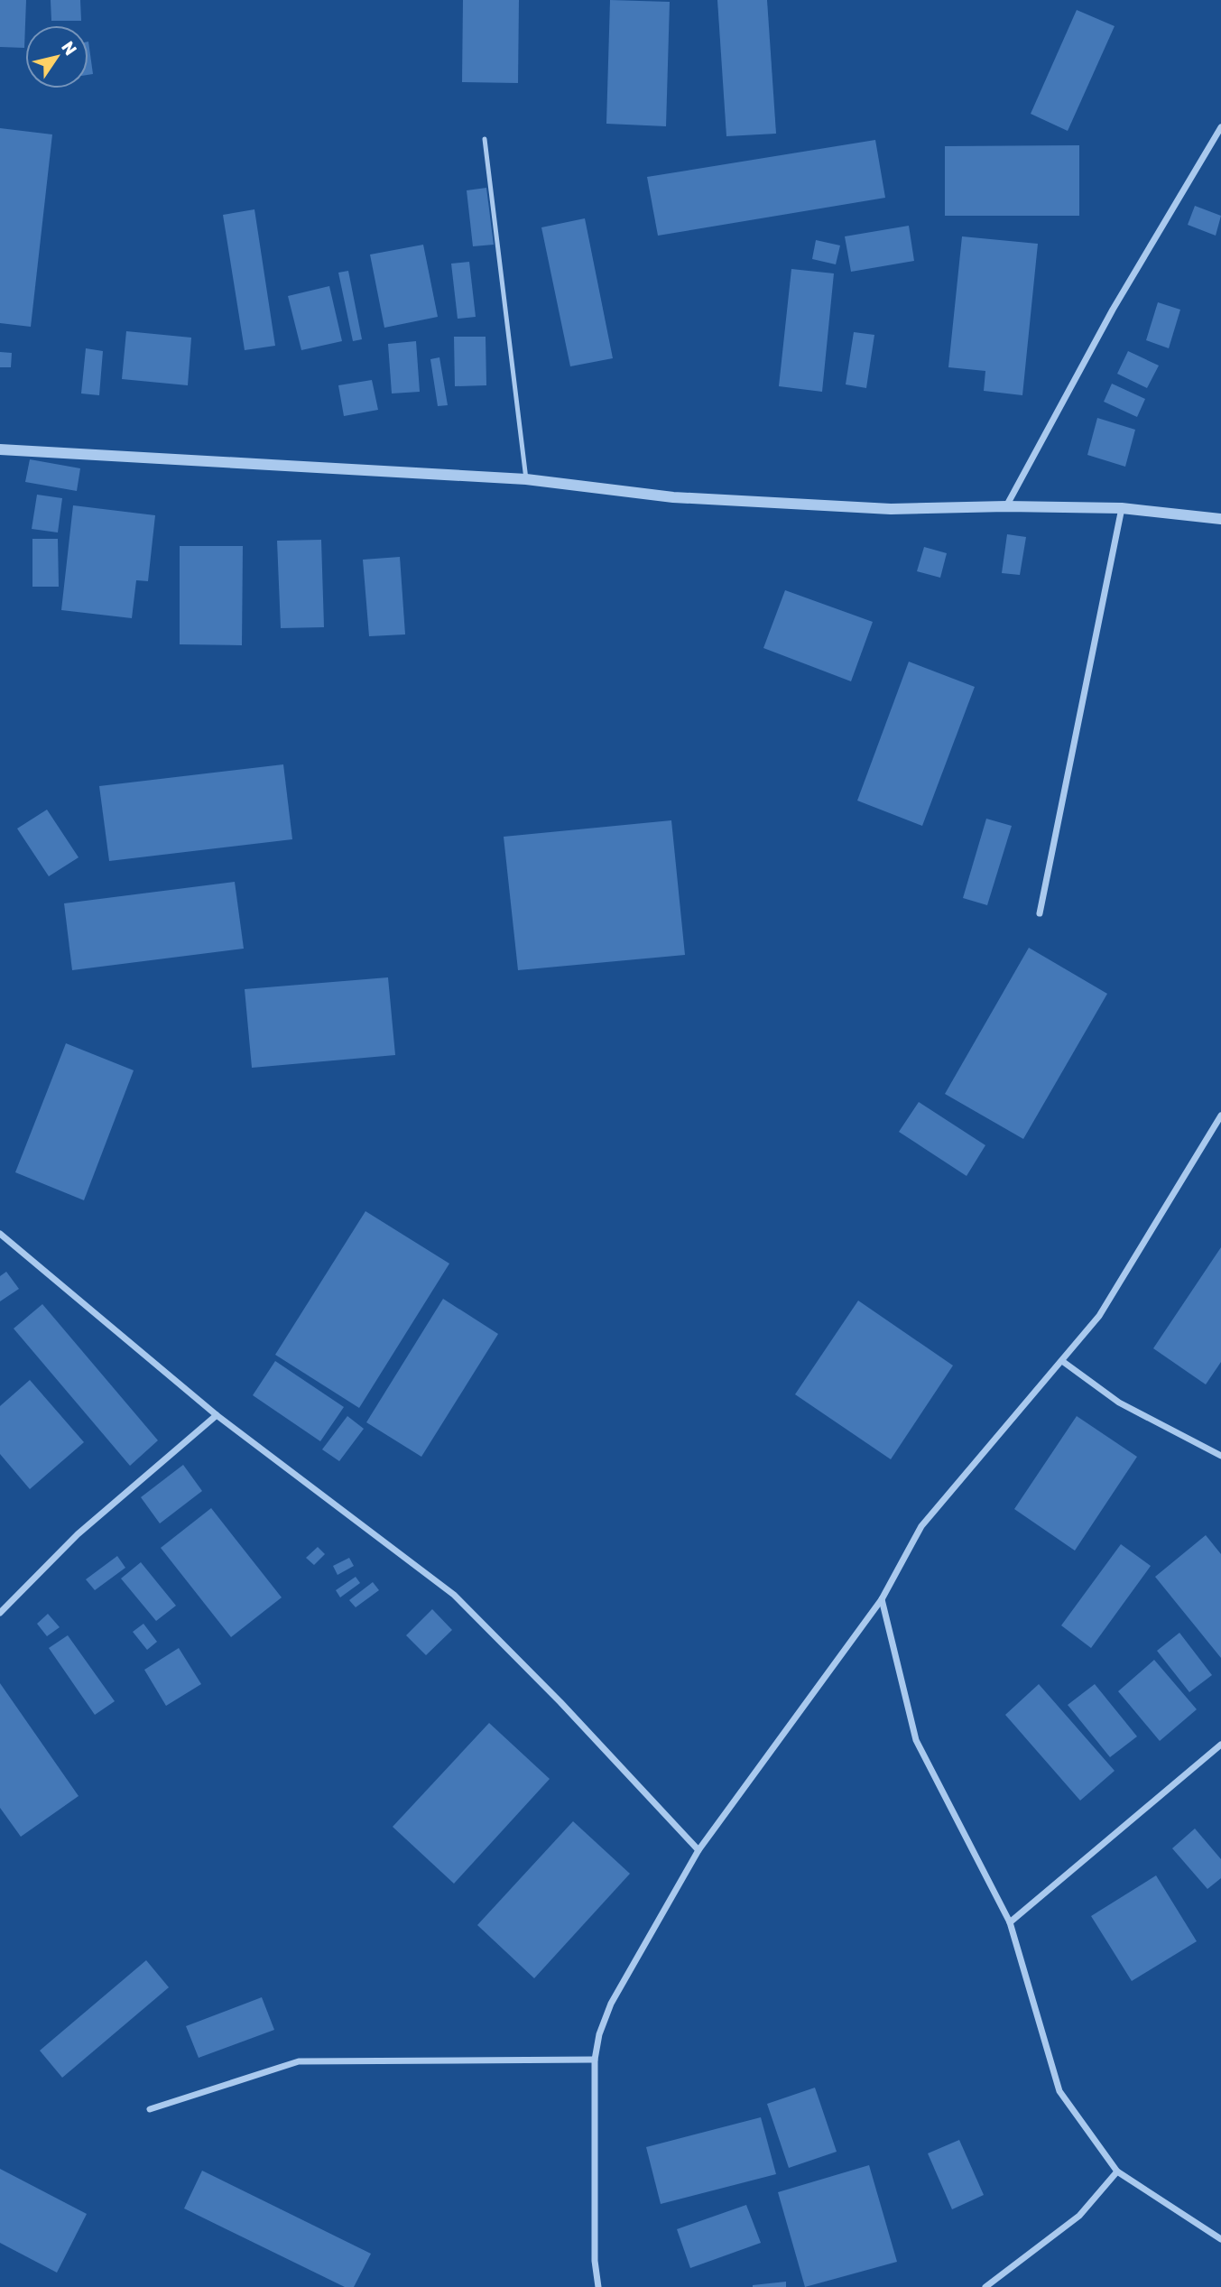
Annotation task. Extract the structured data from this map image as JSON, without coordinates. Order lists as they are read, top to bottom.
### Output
{
  "north": "top right"
}
